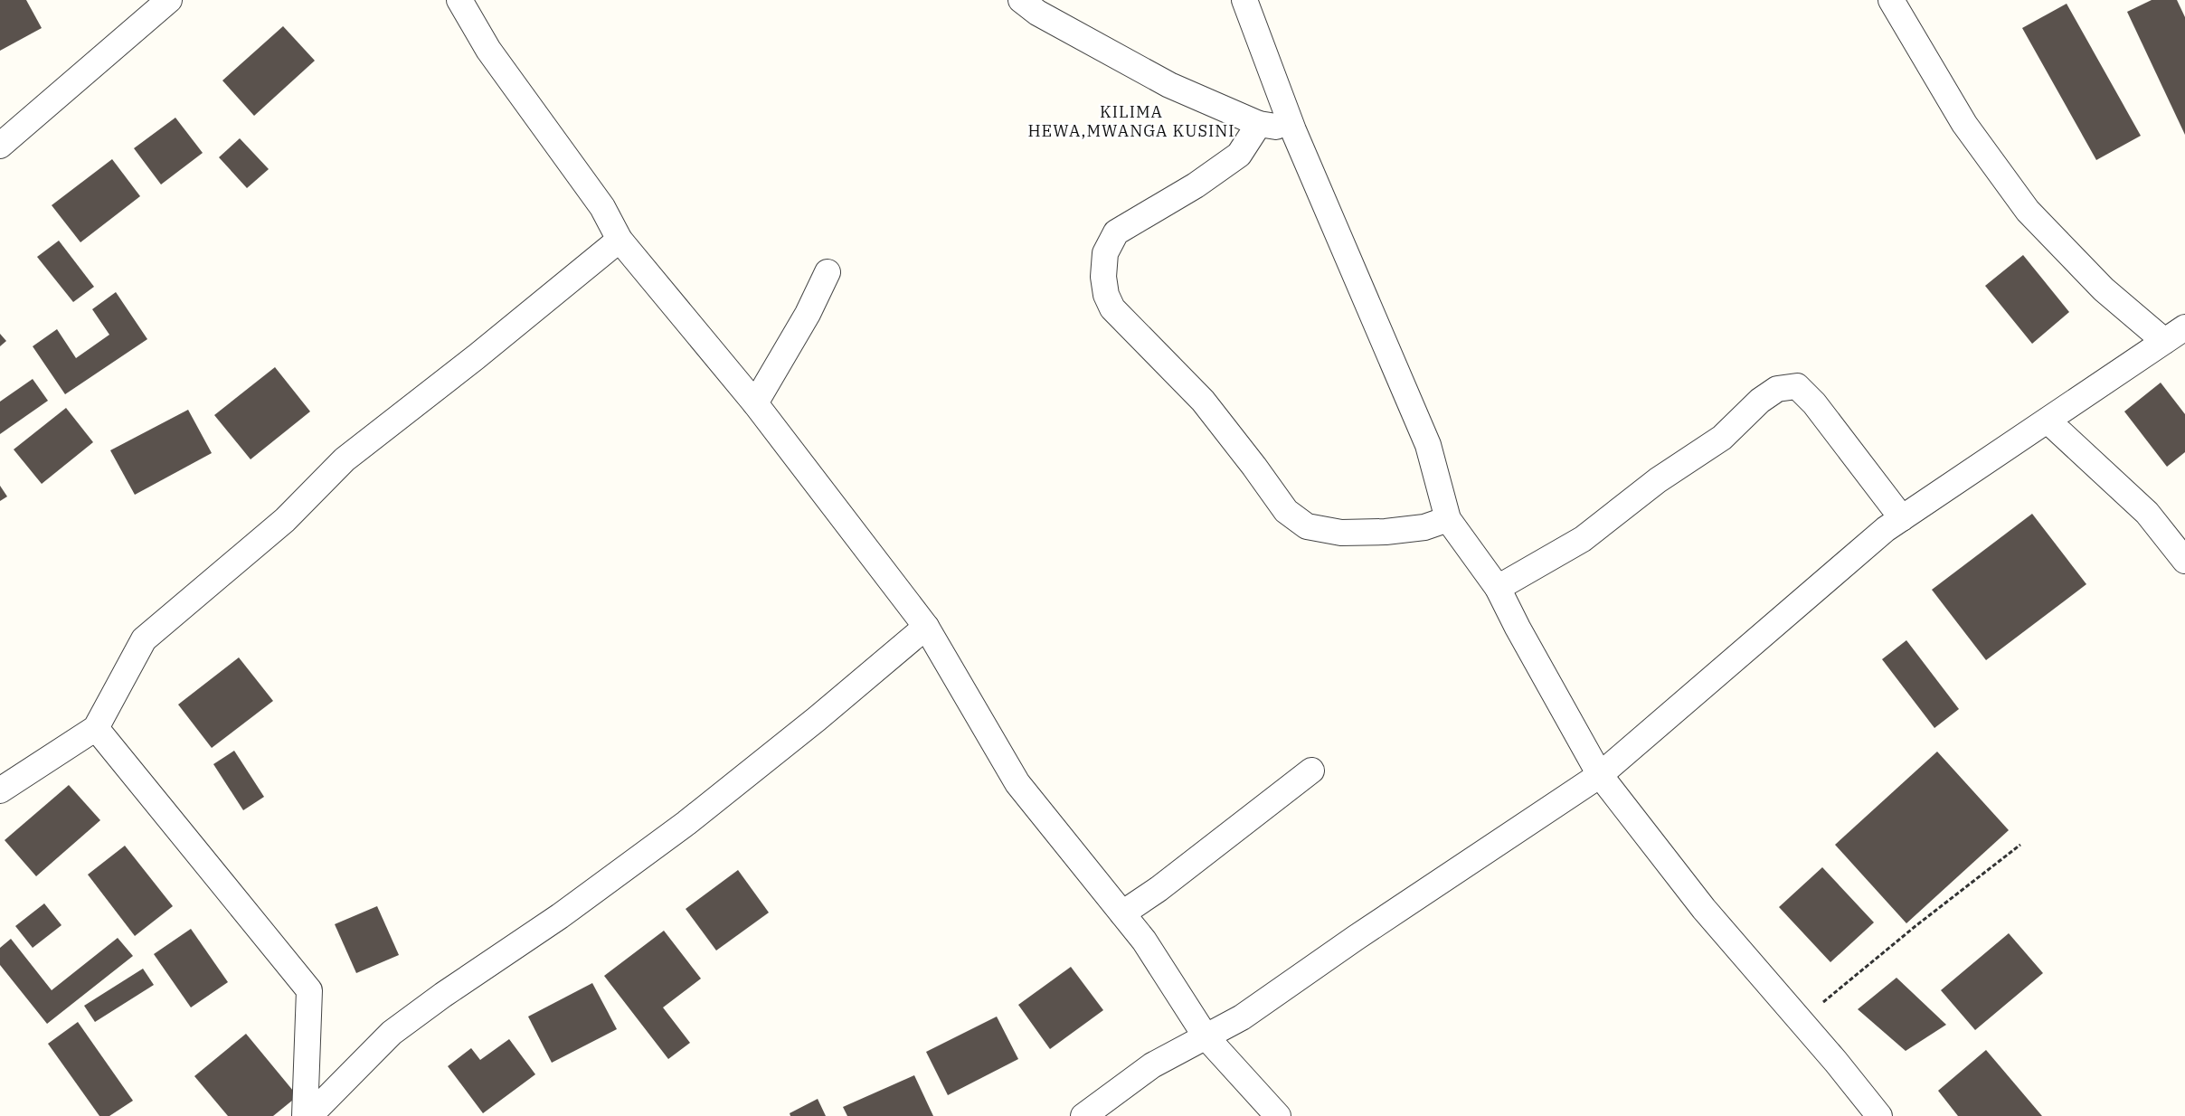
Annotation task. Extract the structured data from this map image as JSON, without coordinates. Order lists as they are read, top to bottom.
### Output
{
  "districts": ["KILIMA HEWA,MWANGA KUSINI"]
}
